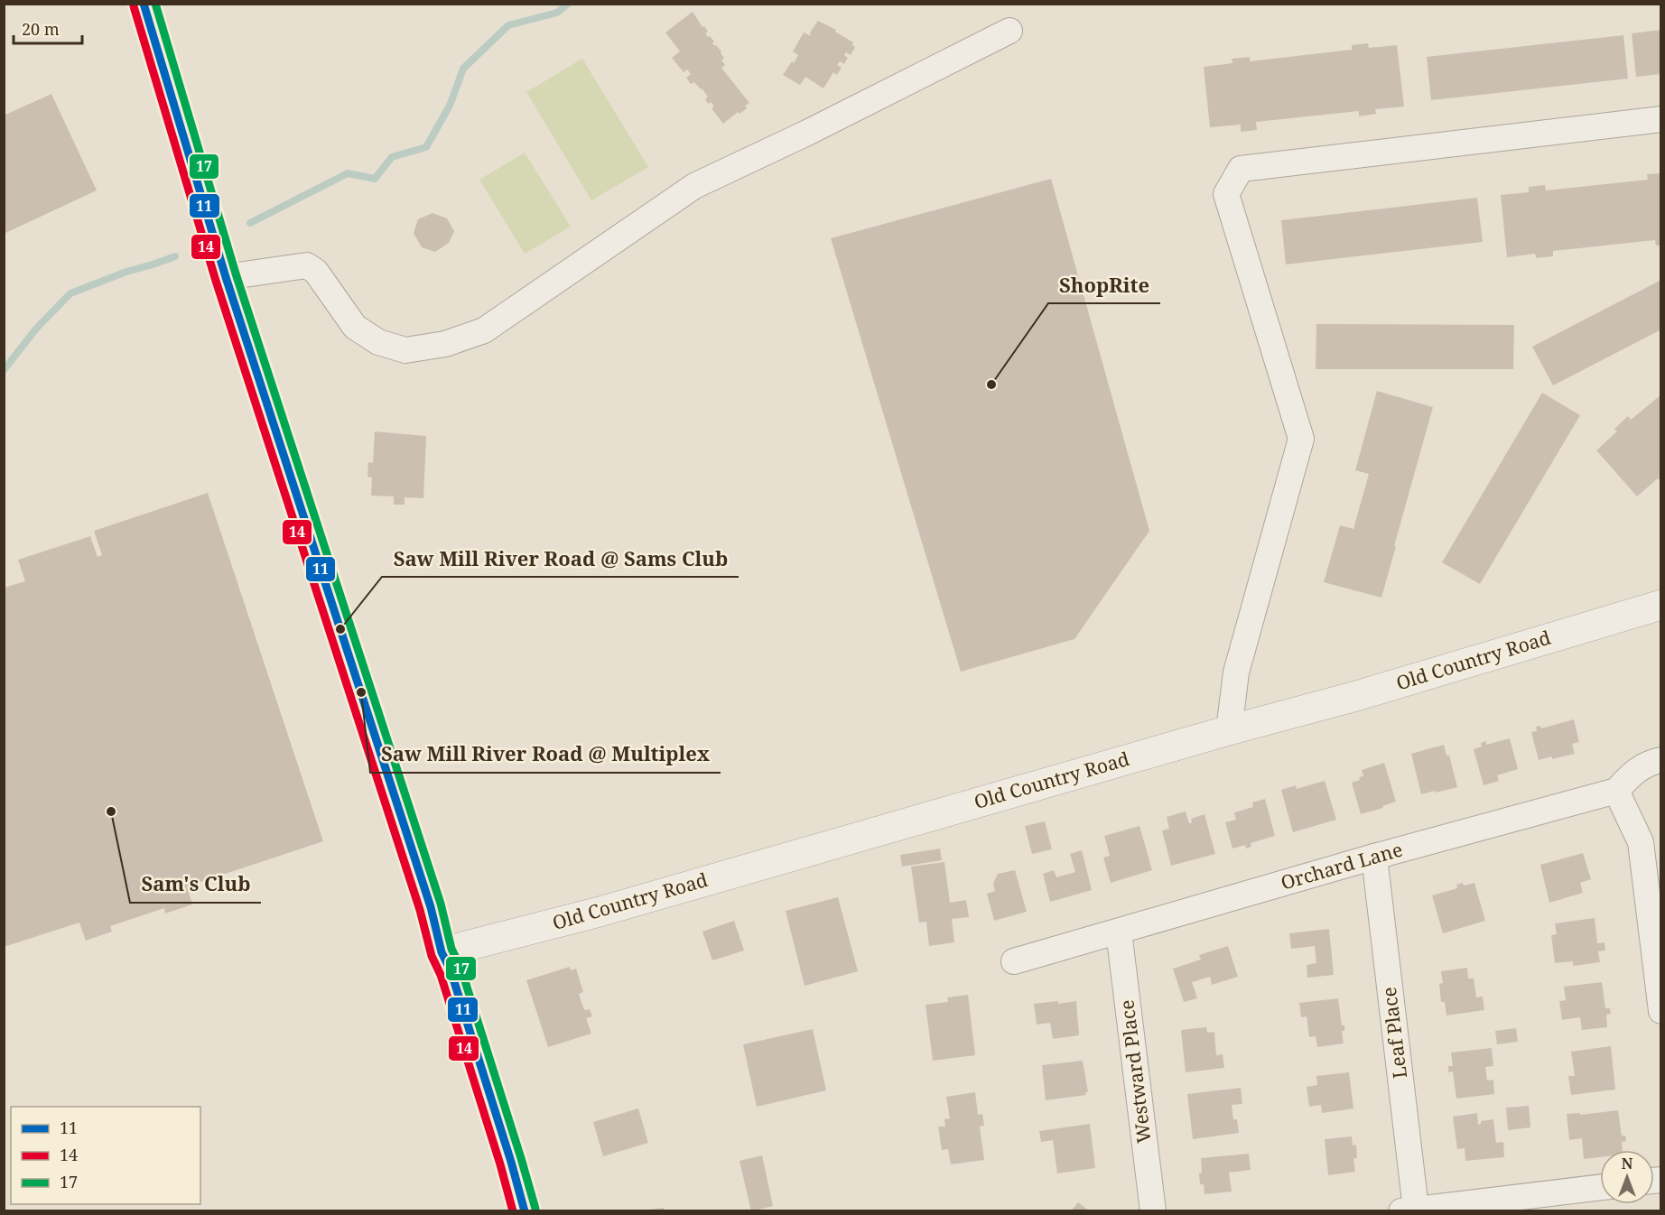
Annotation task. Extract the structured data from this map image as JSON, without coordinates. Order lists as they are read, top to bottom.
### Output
{
  "streets": {
    "street": [
      "Old Country Road",
      "Orchard Lane",
      "Leaf Place",
      "Westward Place"
    ]
  },
  "crossings": [
    ["Orchard Lane", "Leaf Place"],
    ["Orchard Lane", "Westward Place"]
  ],
  "places": [
    "ShopRite",
    "Saw Mill River Road @ Sams Club",
    "Saw Mill River Road @ Multiplex",
    "Sam's Club"
  ],
  "lines": ["transit line 11", "transit line 17", "transit line 14"],
  "legend": ["11", "14", "17"],
  "scale_bar": "20 m",
  "north": "top"
}
